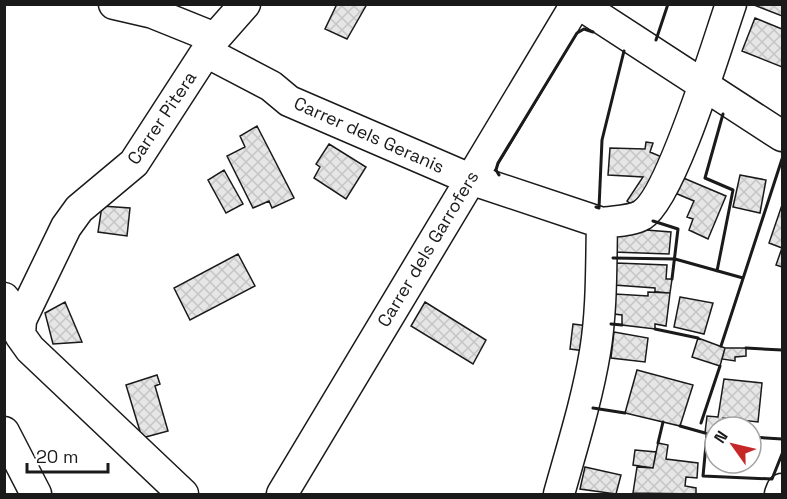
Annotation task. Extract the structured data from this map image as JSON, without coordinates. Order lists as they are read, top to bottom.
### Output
{
  "streets": {
    "street": ["Carrer Pitera", "Carrer dels Geranis", "Carrer dels Garrofers"]
  },
  "crossings": [
    ["Carrer Pitera", "Carrer dels Geranis"],
    ["Carrer dels Geranis", "Carrer dels Garrofers"]
  ],
  "scale_bar": "20 m",
  "north": "top left"
}
